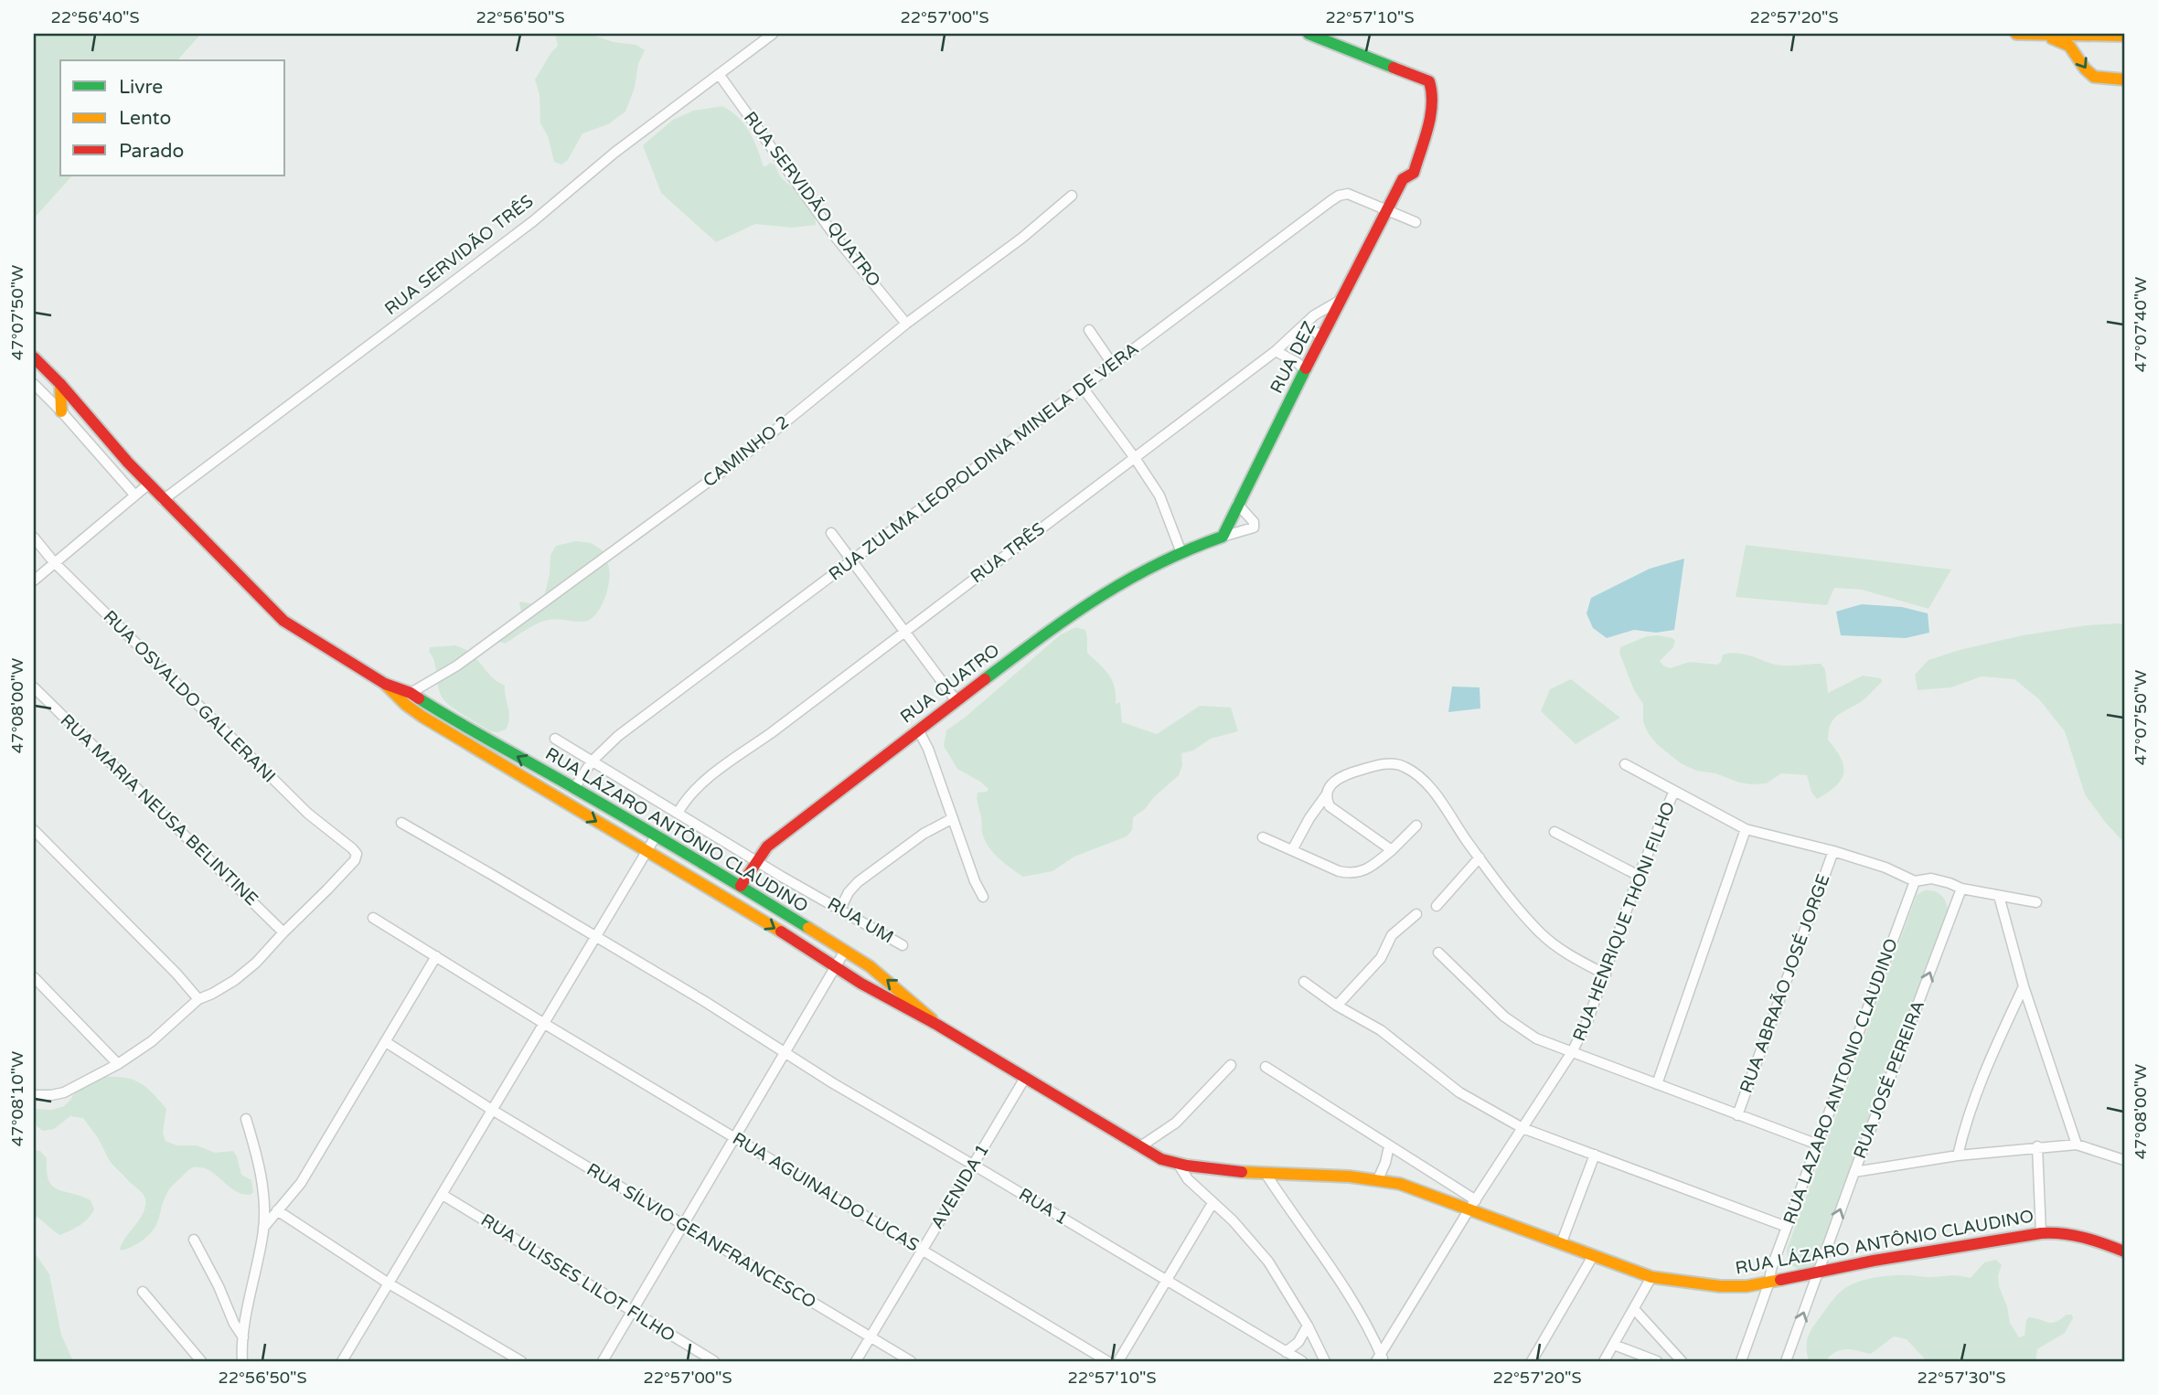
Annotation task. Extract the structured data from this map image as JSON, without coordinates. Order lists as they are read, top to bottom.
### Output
{
  "streets": {
    "main road": ["RUA DEZ", "RUA QUATRO", "RUA LÁZARO ANTÔNIO CLAUDINO"],
    "street": [
      "RUA SERVIDÃO QUATRO",
      "RUA SERVIDÃO TRÊS",
      "CAMINHO 2",
      "RUA ZULMA LEOPOLDINA MINELA DE VERA",
      "RUA TRÊS",
      "RUA OSVALDO GALLERANI",
      "RUA MARIA NEUSA BELINTINE",
      "RUA UM",
      "RUA HENRIQUE THONI FILHO",
      "RUA ABRAÃO JOSÉ JORGE",
      "RUA JOSÉ PEREIRA",
      "RUA LAZARO ANTONIO CLAUDINO",
      "AVENIDA 1",
      "RUA AGUINALDO LUCAS",
      "RUA 1",
      "RUA SÍLVIO GEANFRANCESCO",
      "RUA ULISSES LILOT FILHO"
    ]
  },
  "crossings": [
    ["RUA SERVIDÃO QUATRO", "RUA SERVIDÃO TRÊS"],
    ["RUA SERVIDÃO QUATRO", "CAMINHO 2"],
    ["RUA SERVIDÃO TRÊS", "RUA LÁZARO ANTÔNIO CLAUDINO"],
    ["RUA DEZ", "RUA ZULMA LEOPOLDINA MINELA DE VERA"],
    ["RUA DEZ", "RUA TRÊS"],
    ["RUA DEZ", "RUA QUATRO"],
    ["CAMINHO 2", "RUA LÁZARO ANTÔNIO CLAUDINO"],
    ["RUA ZULMA LEOPOLDINA MINELA DE VERA", "RUA LÁZARO ANTÔNIO CLAUDINO"],
    ["RUA ZULMA LEOPOLDINA MINELA DE VERA", "RUA UM"],
    ["RUA TRÊS", "RUA UM"],
    ["RUA QUATRO", "RUA LÁZARO ANTÔNIO CLAUDINO"],
    ["RUA QUATRO", "RUA UM"],
    ["RUA OSVALDO GALLERANI", "RUA MARIA NEUSA BELINTINE"],
    ["RUA LÁZARO ANTÔNIO CLAUDINO", "RUA HENRIQUE THONI FILHO"],
    ["RUA LÁZARO ANTÔNIO CLAUDINO", "RUA JOSÉ PEREIRA"],
    ["RUA LÁZARO ANTÔNIO CLAUDINO", "RUA LAZARO ANTONIO CLAUDINO"],
    ["RUA LÁZARO ANTÔNIO CLAUDINO", "AVENIDA 1"],
    ["AVENIDA 1", "RUA AGUINALDO LUCAS"],
    ["AVENIDA 1", "RUA 1"],
    ["AVENIDA 1", "RUA SÍLVIO GEANFRANCESCO"]
  ],
  "one_way": ["RUA JOSÉ PEREIRA"],
  "legend": ["Livre", "Lento", "Parado"],
  "coordinates": [
    "22°56'40\"S",
    "22°56'50\"S",
    "22°57'00\"S",
    "22°57'10\"S",
    "22°57'20\"S",
    "47°07'50\"W",
    "47°07'40\"W",
    "47°08'00\"W",
    "47°08'10\"W",
    "22°57'30\"S"
  ]
}
